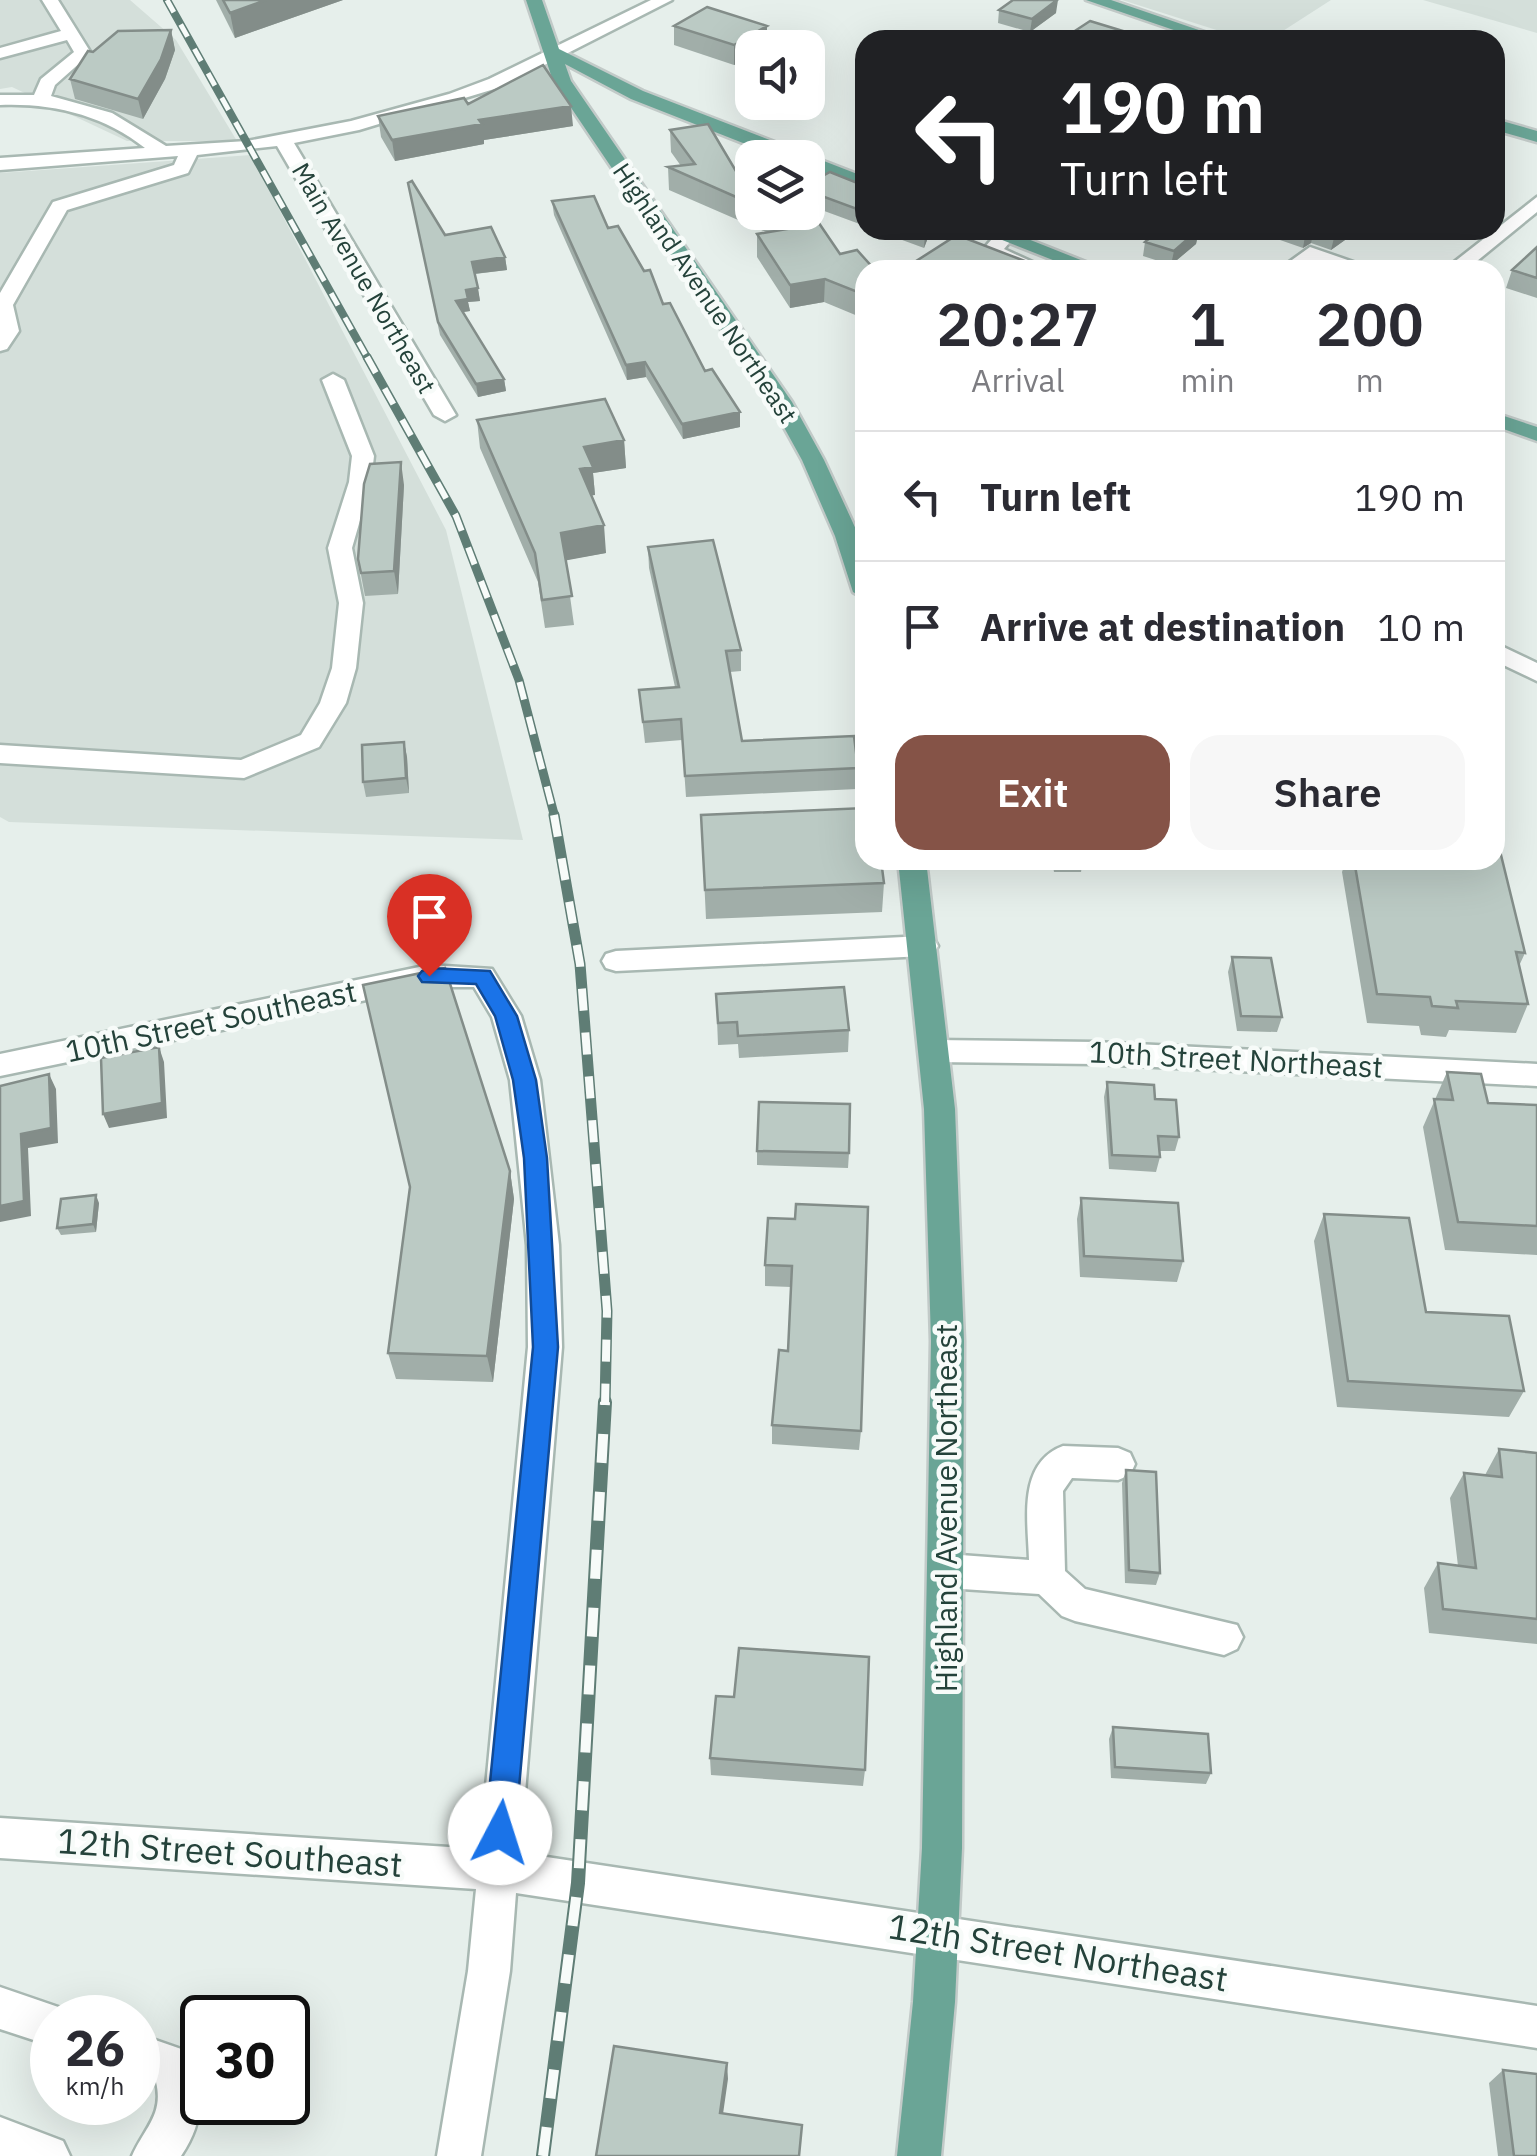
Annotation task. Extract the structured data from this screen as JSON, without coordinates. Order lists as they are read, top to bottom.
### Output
{
  "streets": {
    "main road": ["Highland Avenue Northeast"],
    "street": [
      "Main Avenue Northeast",
      "10th Street Southeast",
      "10th Street Northeast",
      "12th Street Southeast",
      "12th Street Northeast"
    ]
  },
  "crossings": [
    ["Highland Avenue Northeast", "10th Street Northeast"],
    ["Highland Avenue Northeast", "12th Street Northeast"],
    ["10th Street Southeast", "12th Street Southeast"],
    ["12th Street Southeast", "12th Street Northeast"]
  ],
  "page": {
    "turn": ["190 m", "Turn left"],
    "eta": [
      "20:27",
      "Arrival",
      "1",
      "min",
      "200",
      "m"
    ],
    "list": [
      {
        "name": "Turn left",
        "value": "190 m"
      },
      {
        "name": "Arrive at destination",
        "value": "10 m"
      }
    ],
    "buttons": ["Exit", "Share"],
    "speed": "26 km/h",
    "limit": "30"
  }
}
